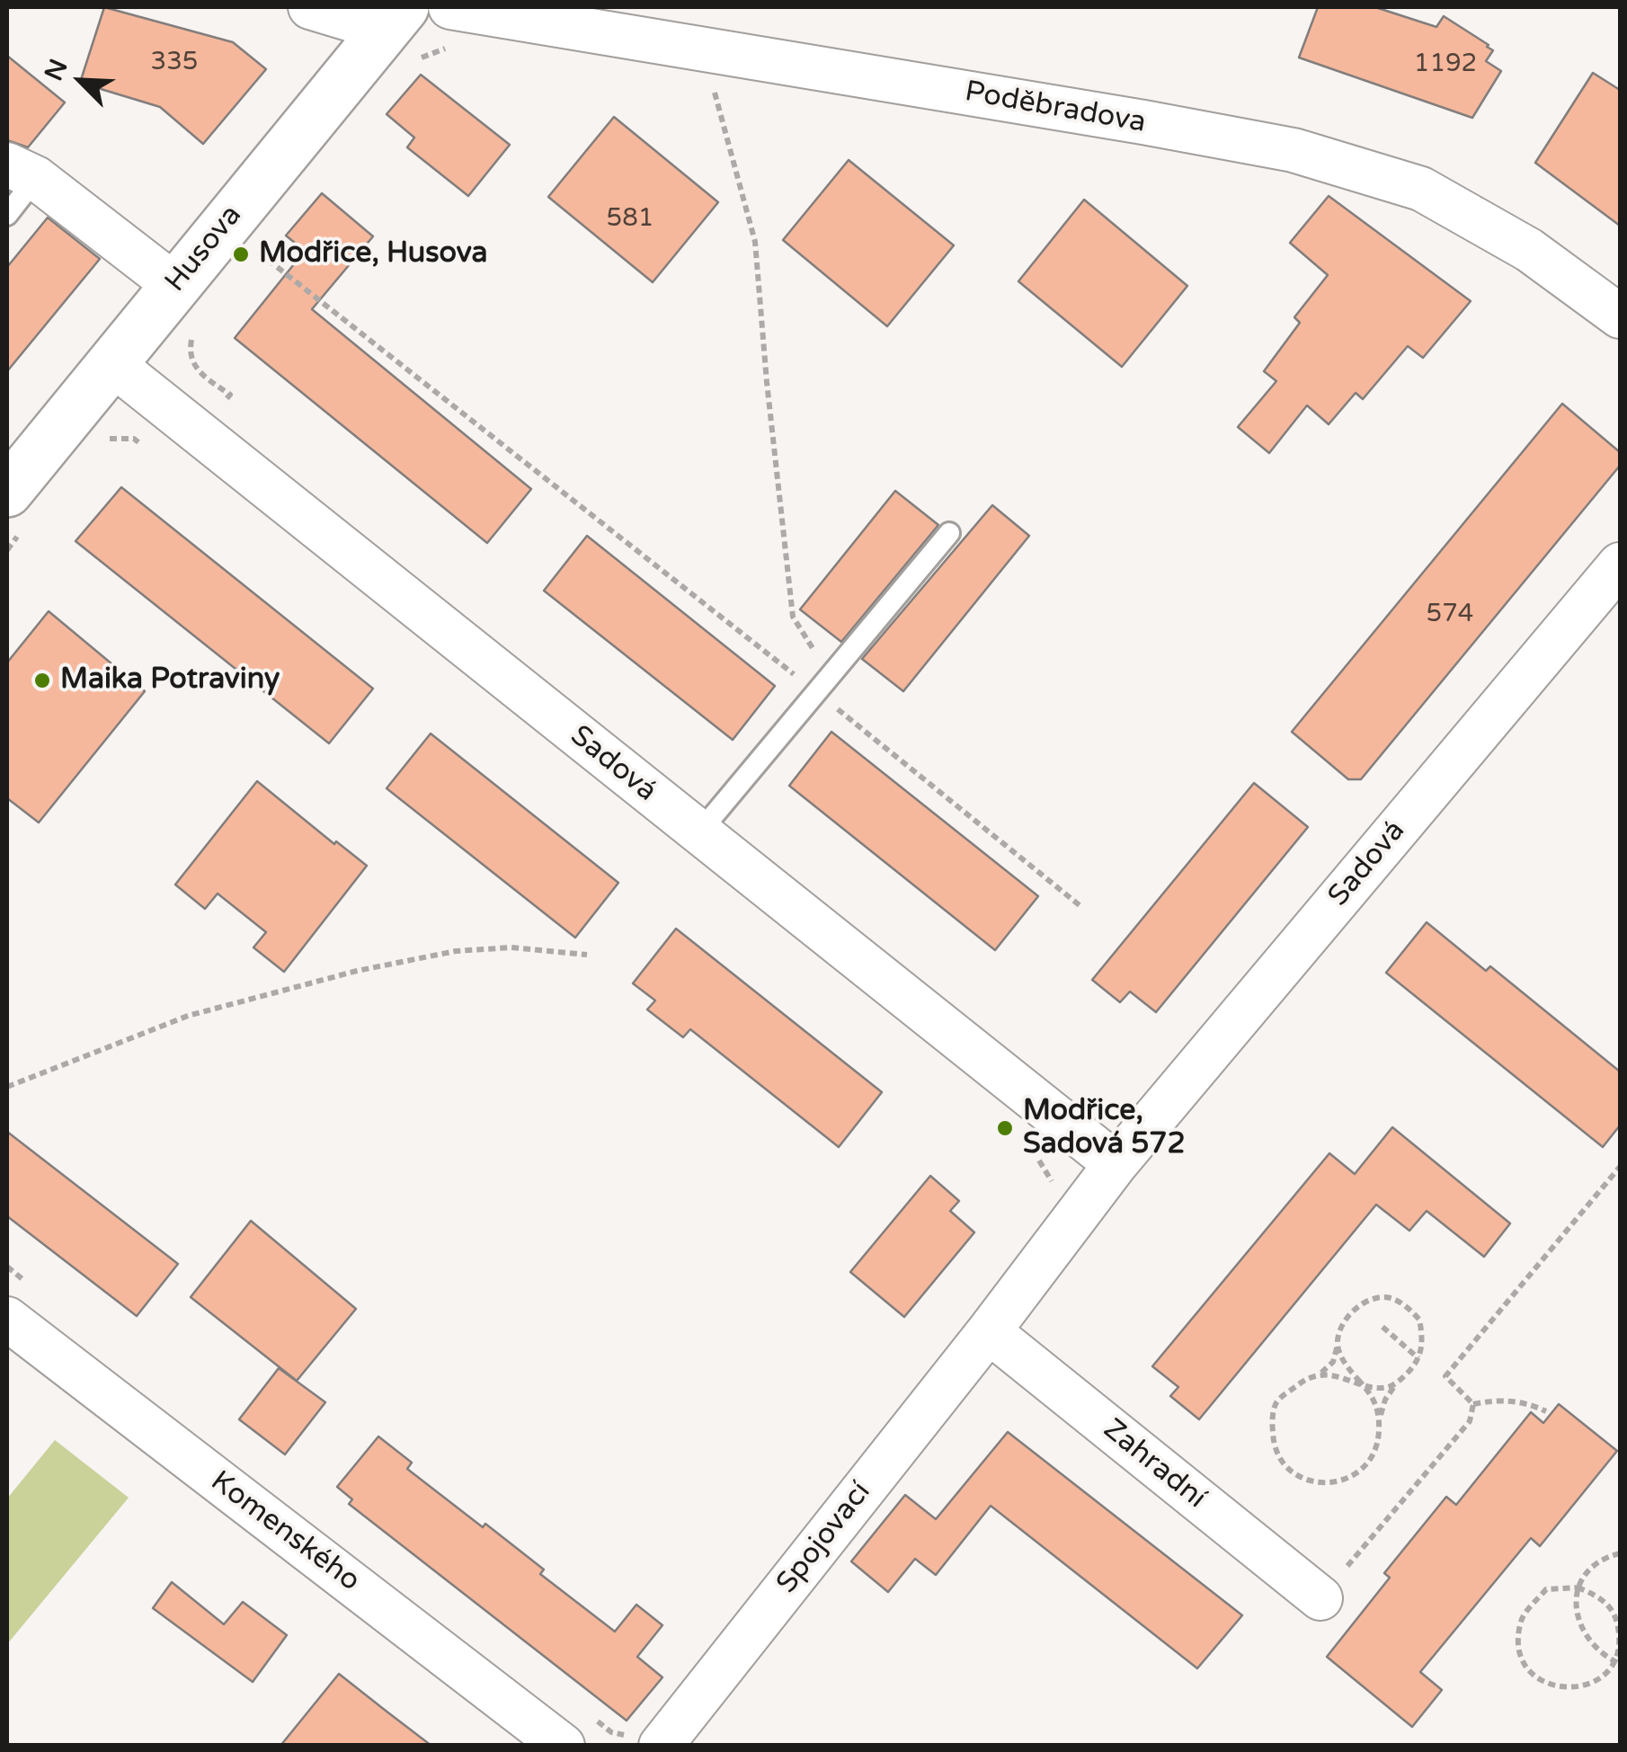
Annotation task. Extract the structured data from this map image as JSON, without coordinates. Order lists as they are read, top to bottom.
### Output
{
  "streets": {
    "street": [
      "Poděbradova",
      "Husova",
      "Sadová",
      "Zahradní",
      "Komenského",
      "Spojovací"
    ]
  },
  "crossings": [
    ["Husova", "Sadová"],
    ["Sadová", "Zahradní"],
    ["Sadová", "Spojovací"],
    ["Zahradní", "Spojovací"]
  ],
  "places": ["Modřice, Husova", "Maika Potraviny", "Modřice, Sadová 572"],
  "house_numbers": [
    "335",
    "1192",
    "581",
    "574"
  ],
  "north": "top left"
}
